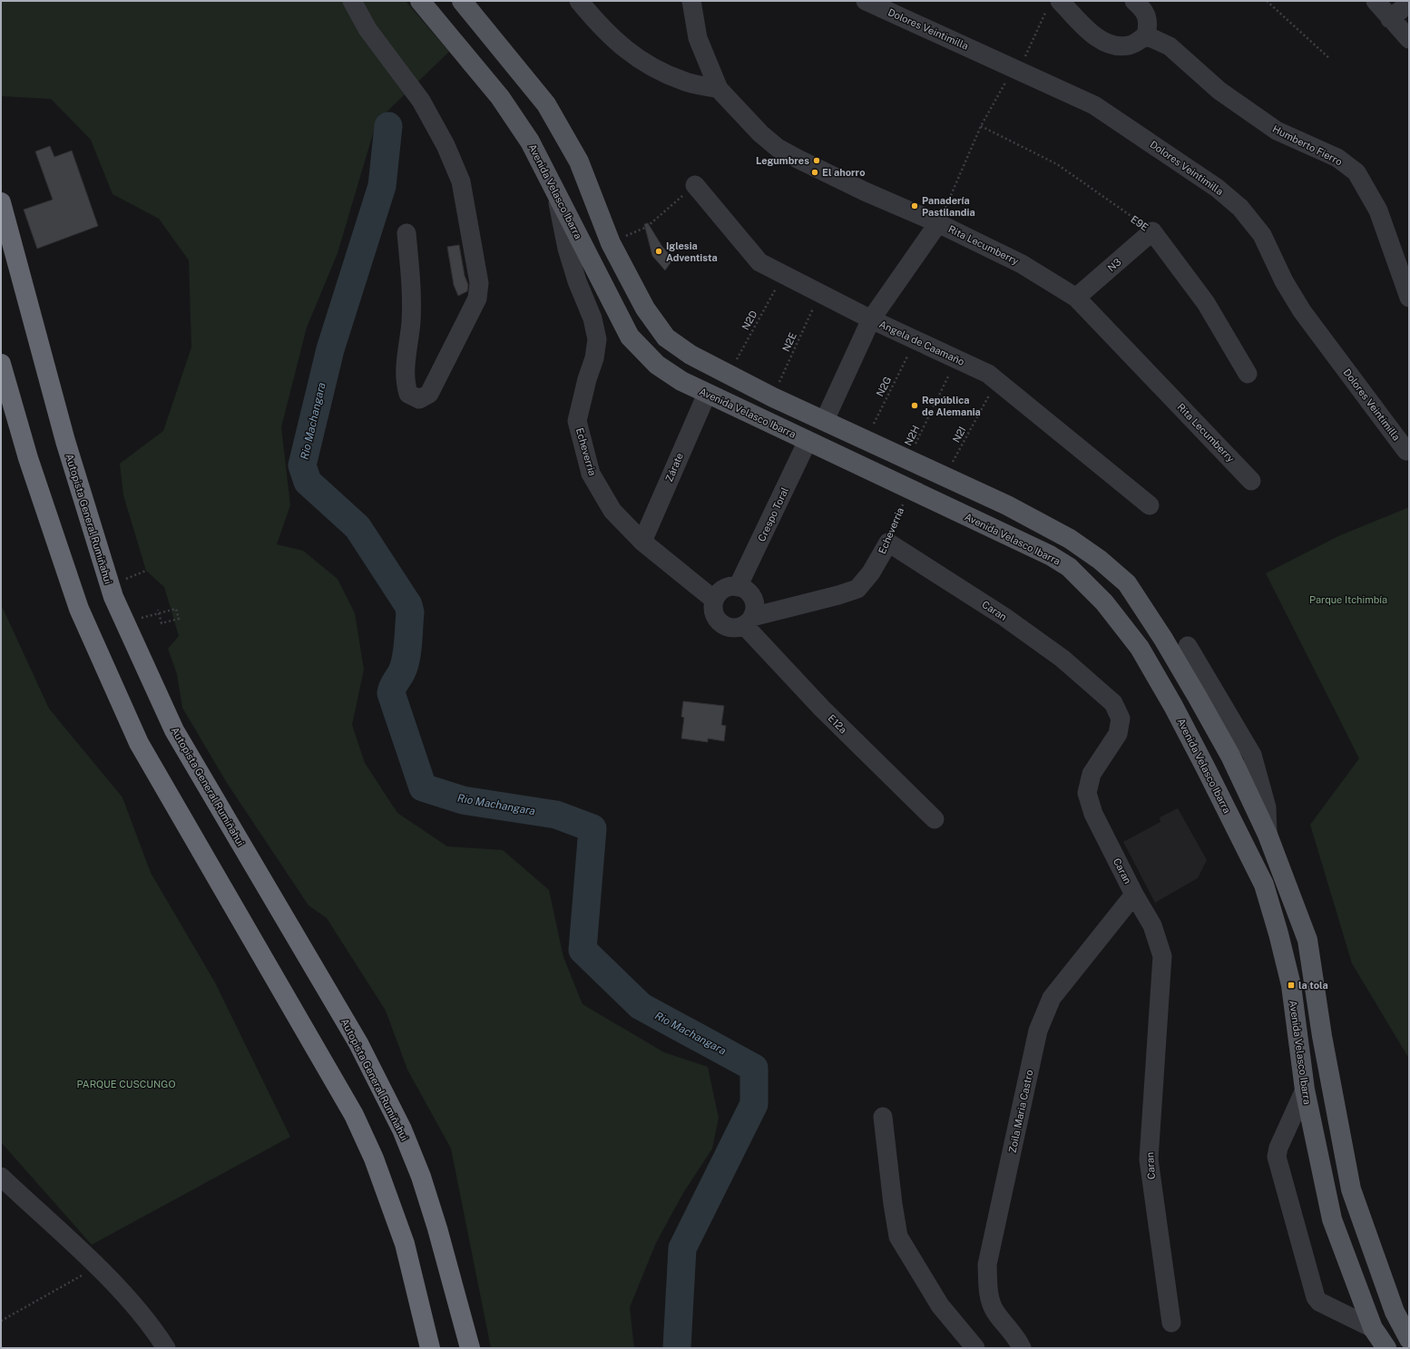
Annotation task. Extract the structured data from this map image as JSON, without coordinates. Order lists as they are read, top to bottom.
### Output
{
  "streets": {
    "highway": ["Autopista General Rumiñahui"],
    "main road": ["Avenida Velasco Ibarra"],
    "street": [
      "Dolores Veintimilla",
      "Humberto Fierro",
      "E9E",
      "Rita Lecumberry",
      "N3",
      "Angela de Caamaño",
      "Echeverria",
      "Zárate",
      "Crespo Toral",
      "Caran",
      "E12a",
      "Zoila Maria Castro"
    ],
    "path": [
      "N2D",
      "N2E",
      "N2G",
      "N2I",
      "N2H"
    ]
  },
  "crossings": [
    ["Avenida Velasco Ibarra", "Echeverria"],
    ["Avenida Velasco Ibarra", "Zárate"],
    ["Avenida Velasco Ibarra", "Crespo Toral"],
    ["E9E", "N3"],
    ["Rita Lecumberry", "N3"],
    ["N2D", "Angela de Caamaño"],
    ["N2E", "Angela de Caamaño"],
    ["Angela de Caamaño", "N2G"],
    ["Angela de Caamaño", "N2I"],
    ["Angela de Caamaño", "N2H"],
    ["Echeverria", "Zárate"],
    ["Echeverria", "Crespo Toral"],
    ["Echeverria", "Caran"],
    ["Echeverria", "E12a"],
    ["Crespo Toral", "E12a"],
    ["Caran", "Zoila Maria Castro"]
  ],
  "water": ["Rio Machangara"],
  "parks": ["Parque Itchimbía", "PARQUE CUSCUNGO"],
  "places": {
    "other": [
      "Legumbres",
      "El ahorro",
      "Panadería Pastilandia",
      "Iglesia Adventista",
      "República de Alemania"
    ],
    "transit": ["la tola"]
  }
}
